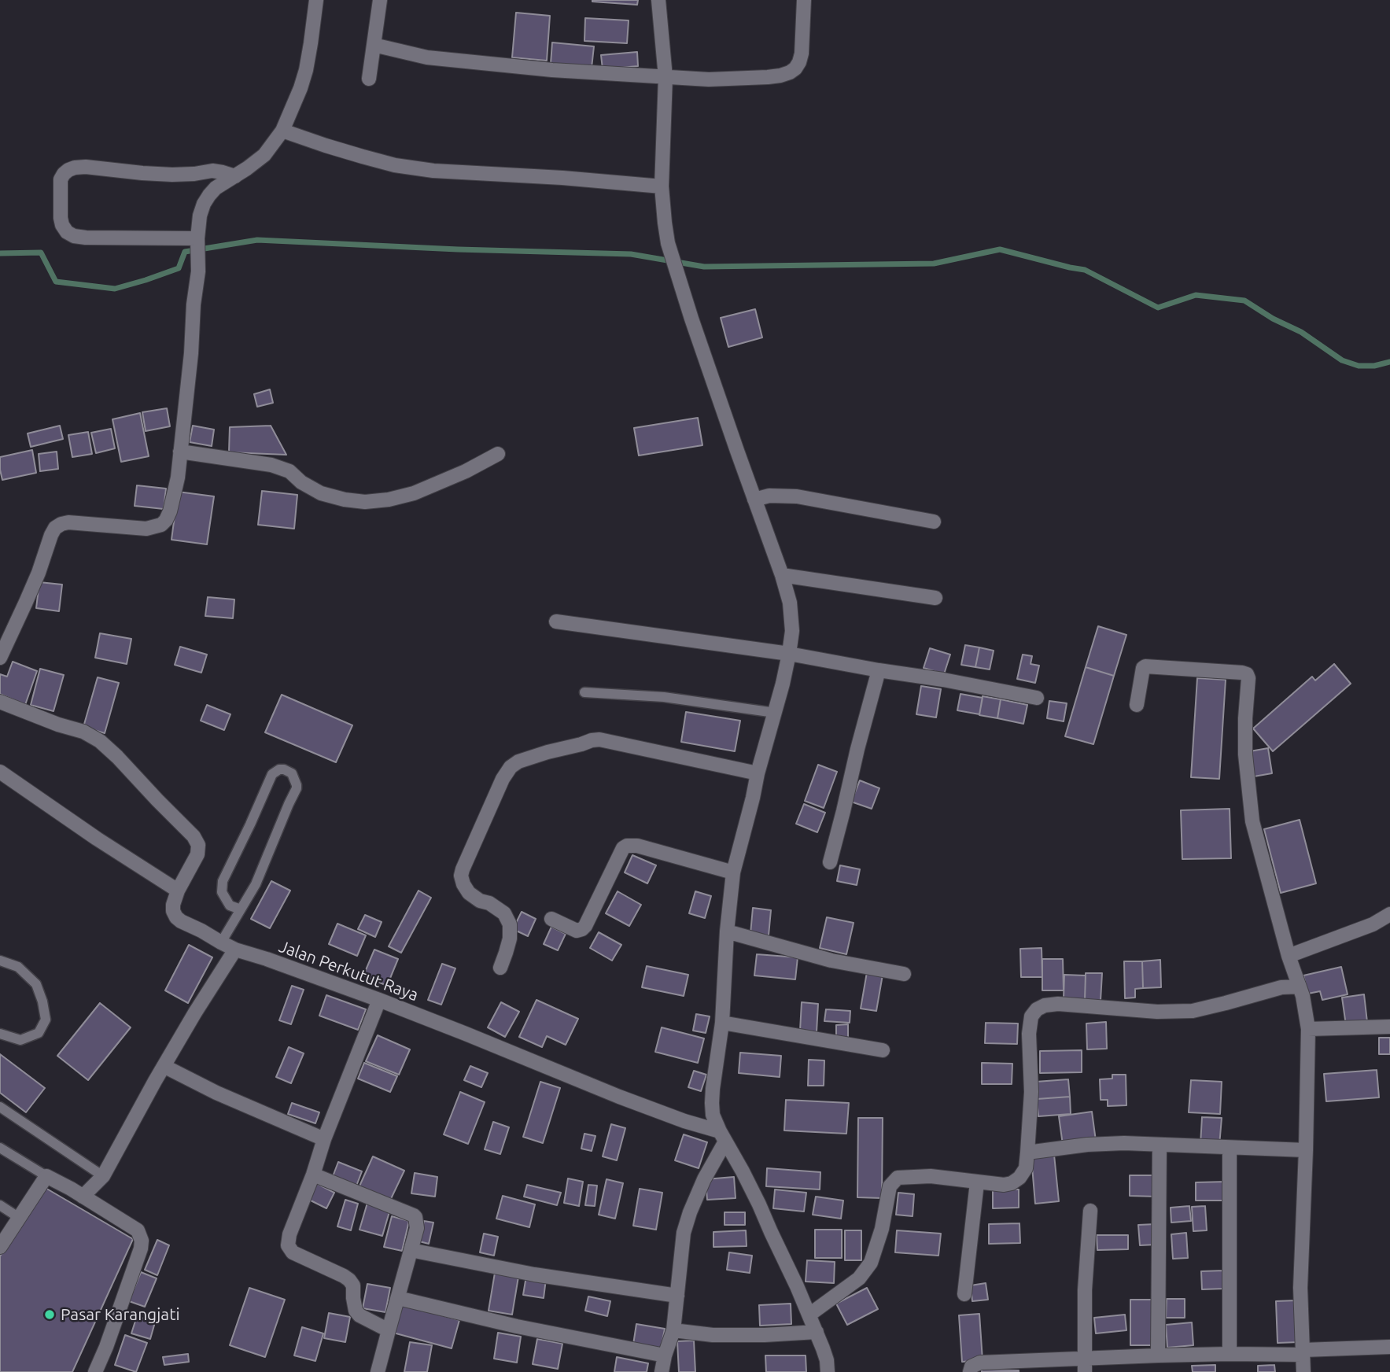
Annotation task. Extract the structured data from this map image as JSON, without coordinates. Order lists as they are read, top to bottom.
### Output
{
  "streets": {
    "street": ["Jalan Perkutut Raya"]
  },
  "places": ["Pasar Karangjati"]
}
